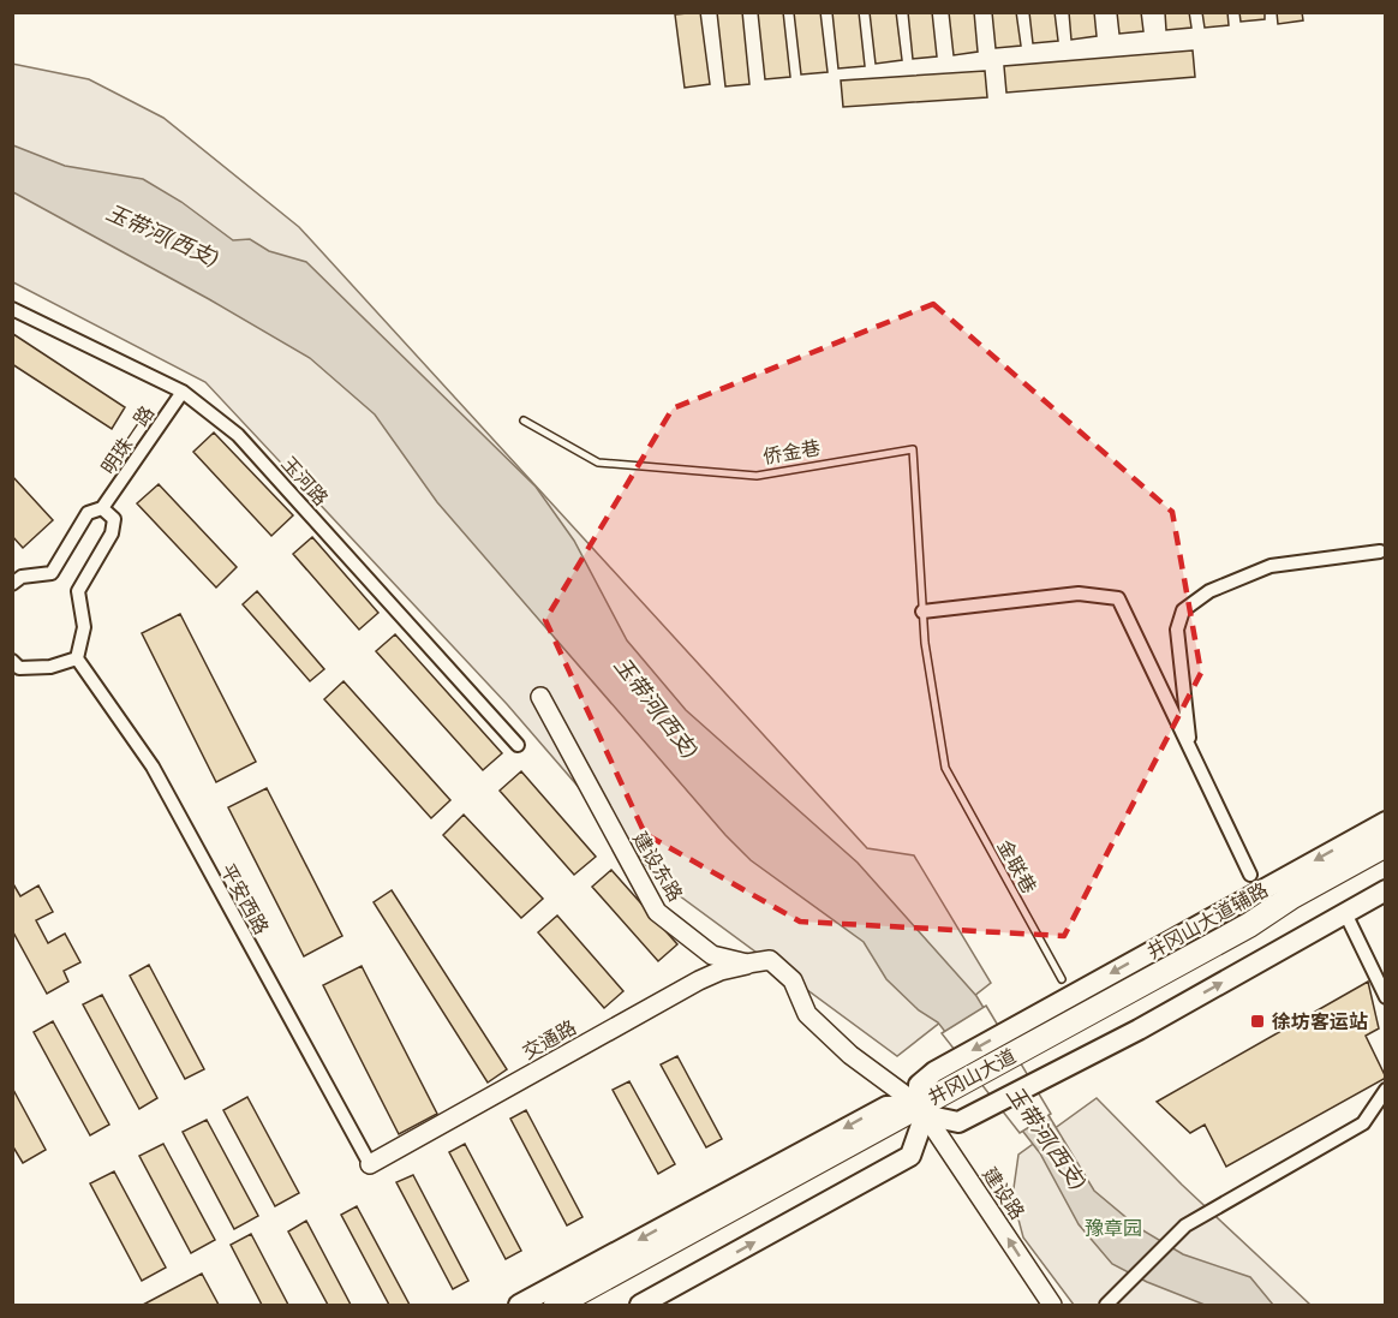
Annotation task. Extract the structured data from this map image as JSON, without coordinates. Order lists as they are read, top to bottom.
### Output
{
  "streets": {
    "highway": ["井冈山大道"],
    "main road": ["井冈山大道辅路"],
    "street": [
      "明珠一路",
      "玉河路",
      "建设东路",
      "平安西路",
      "交通路",
      "建设路"
    ],
    "lane": ["侨金巷", "金联巷"]
  },
  "crossings": [
    ["明珠一路", "玉河路"],
    ["侨金巷", "金联巷"],
    ["建设东路", "井冈山大道辅路"],
    ["建设东路", "交通路"],
    ["建设东路", "井冈山大道"],
    ["建设东路", "建设路"],
    ["平安西路", "交通路"],
    ["井冈山大道辅路", "井冈山大道"],
    ["井冈山大道辅路", "建设路"],
    ["井冈山大道", "建设路"]
  ],
  "one_way": ["建设路"],
  "water": ["玉带河(西支)"],
  "parks": ["豫章园"],
  "places": {
    "transit": ["徐坊客运站"]
  }
}
